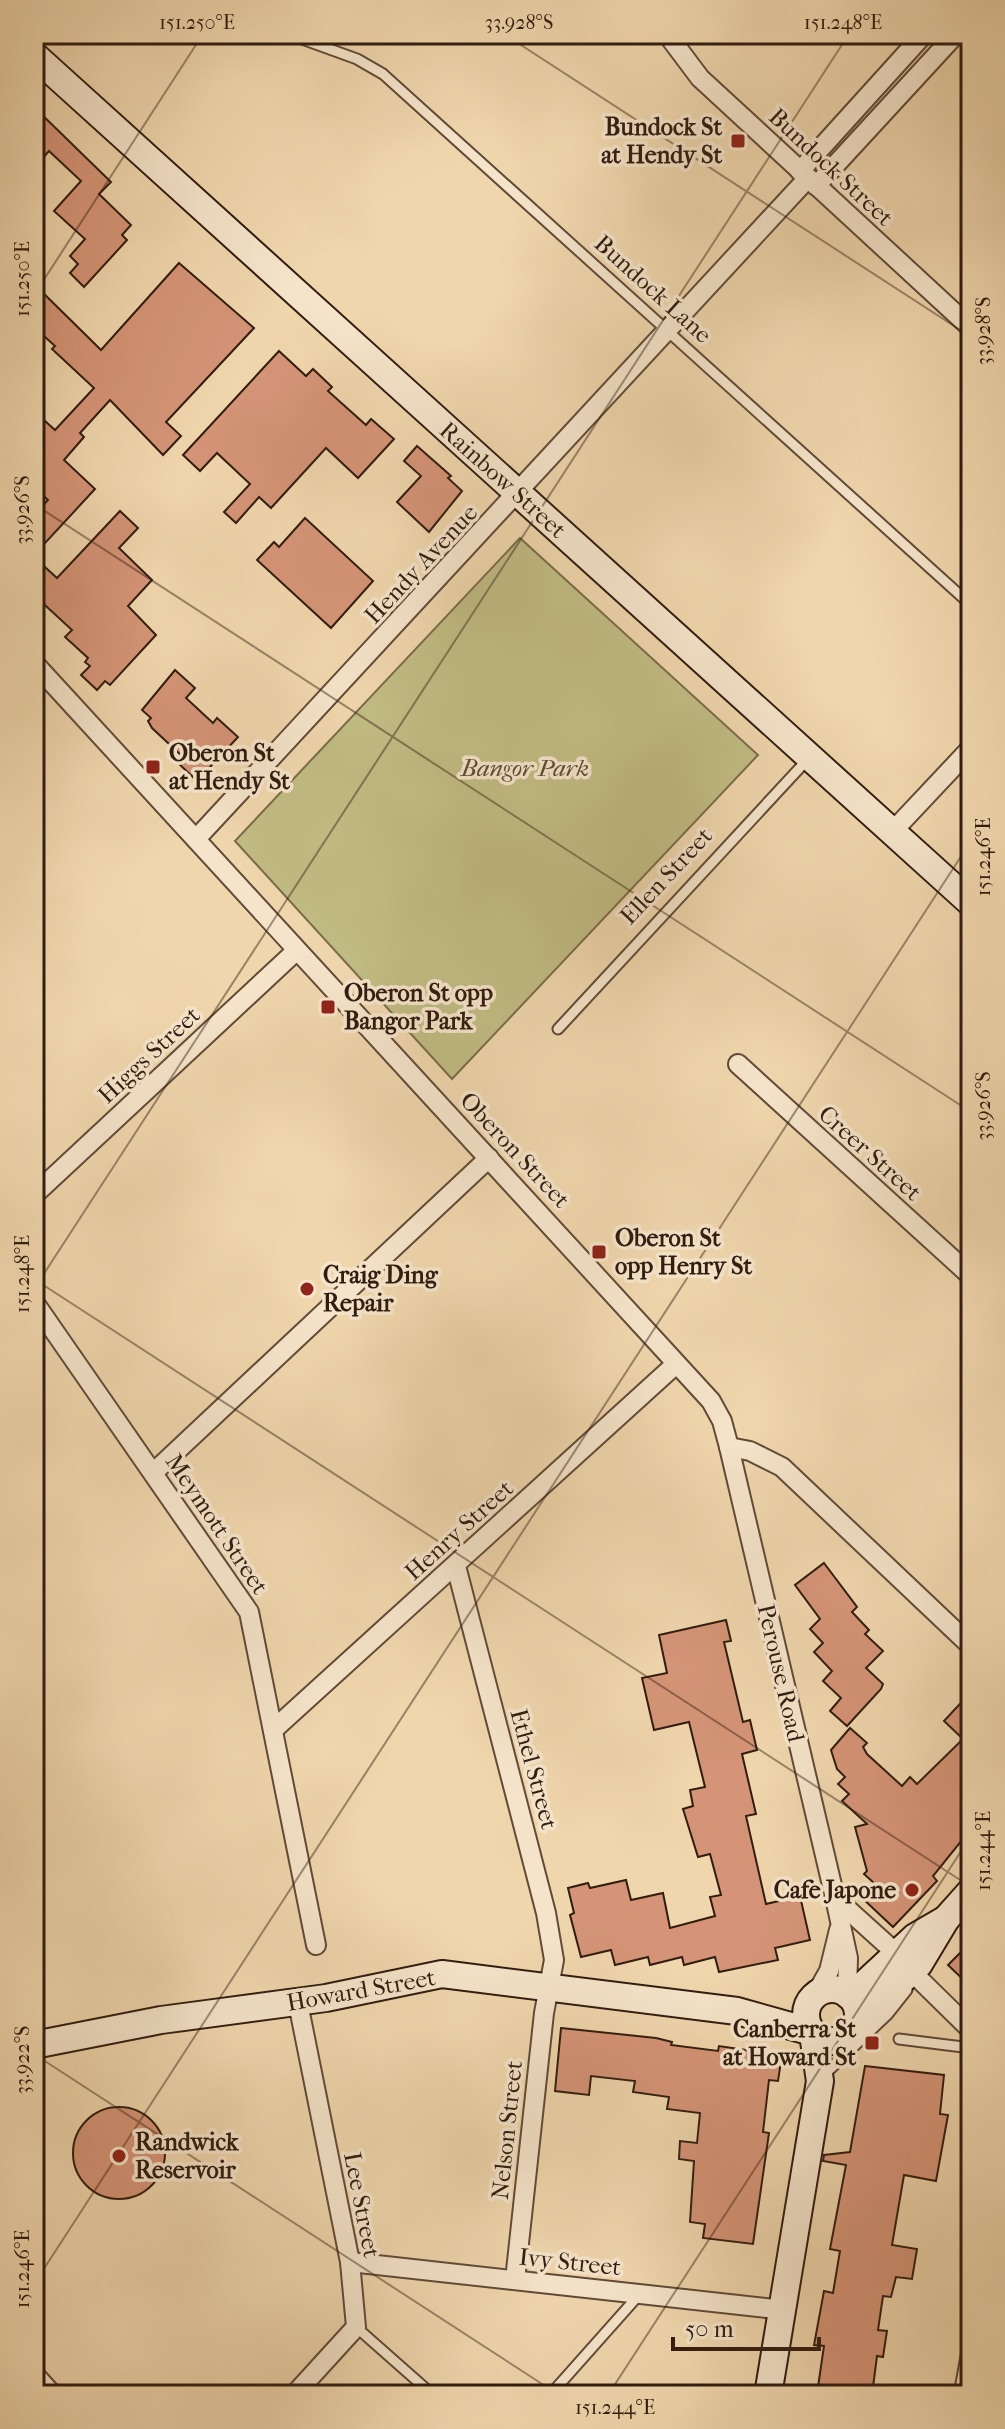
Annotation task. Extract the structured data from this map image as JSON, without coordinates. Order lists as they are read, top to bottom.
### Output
{
  "streets": {
    "street": [
      "Bundock Street",
      "Rainbow Street",
      "Hendy Avenue",
      "Higgs Street",
      "Oberon Street",
      "Creer Street",
      "Meymott Street",
      "Henry Street",
      "Perouse Road",
      "Ethel Street",
      "Howard Street",
      "Nelson Street",
      "Lee Street",
      "Ivy Street"
    ],
    "lane": ["Bundock Lane", "Ellen Street"]
  },
  "crossings": [
    ["Bundock Street", "Hendy Avenue"],
    ["Bundock Lane", "Hendy Avenue"],
    ["Rainbow Street", "Hendy Avenue"],
    ["Rainbow Street", "Ellen Street"],
    ["Hendy Avenue", "Oberon Street"],
    ["Higgs Street", "Oberon Street"],
    ["Oberon Street", "Henry Street"],
    ["Oberon Street", "Perouse Road"],
    ["Meymott Street", "Henry Street"],
    ["Henry Street", "Ethel Street"],
    ["Perouse Road", "Howard Street"],
    ["Ethel Street", "Howard Street"],
    ["Ethel Street", "Nelson Street"],
    ["Howard Street", "Nelson Street"],
    ["Howard Street", "Lee Street"],
    ["Nelson Street", "Ivy Street"],
    ["Lee Street", "Ivy Street"]
  ],
  "parks": ["Bangor Park"],
  "places": {
    "transit": [
      "Bundock St at Hendy St",
      "Oberon St at Hendy St",
      "Oberon St opp Bangor Park",
      "Oberon St opp Henry St",
      "Canberra St at Howard St"
    ],
    "other": ["Craig Ding Repair", "Cafe Japone", "Randwick Reservoir"]
  },
  "scale_bar": "50 m",
  "coordinates": [
    "151.250°E",
    "33.928°S",
    "151.248°E",
    "33.926°S",
    "151.246°E",
    "151.244°E",
    "33.922°S"
  ]
}
